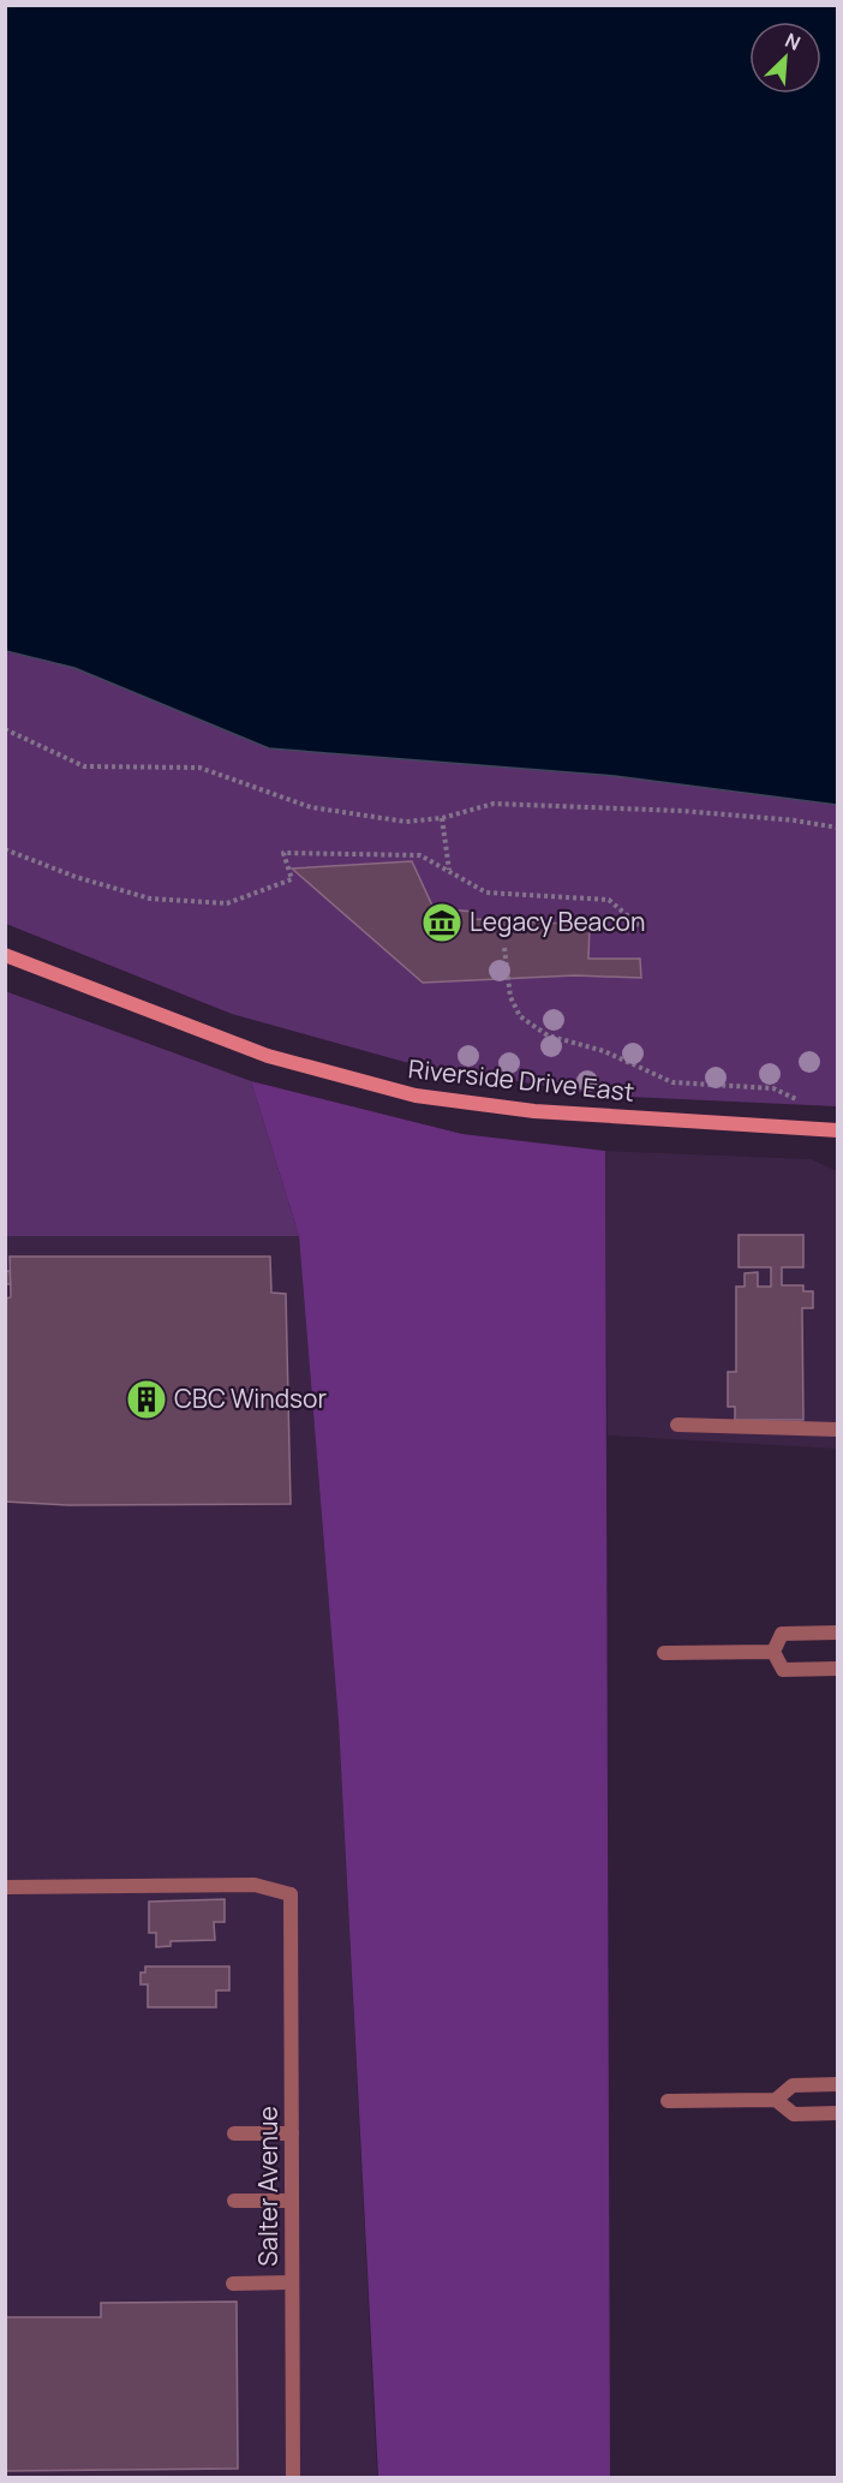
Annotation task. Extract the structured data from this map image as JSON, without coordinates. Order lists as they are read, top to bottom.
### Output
{
  "streets": {
    "main road": ["Riverside Drive East"],
    "street": ["Salter Avenue"]
  },
  "places": {
    "museum": ["Legacy Beacon"],
    "building": ["CBC Windsor"]
  },
  "north": "top right"
}
